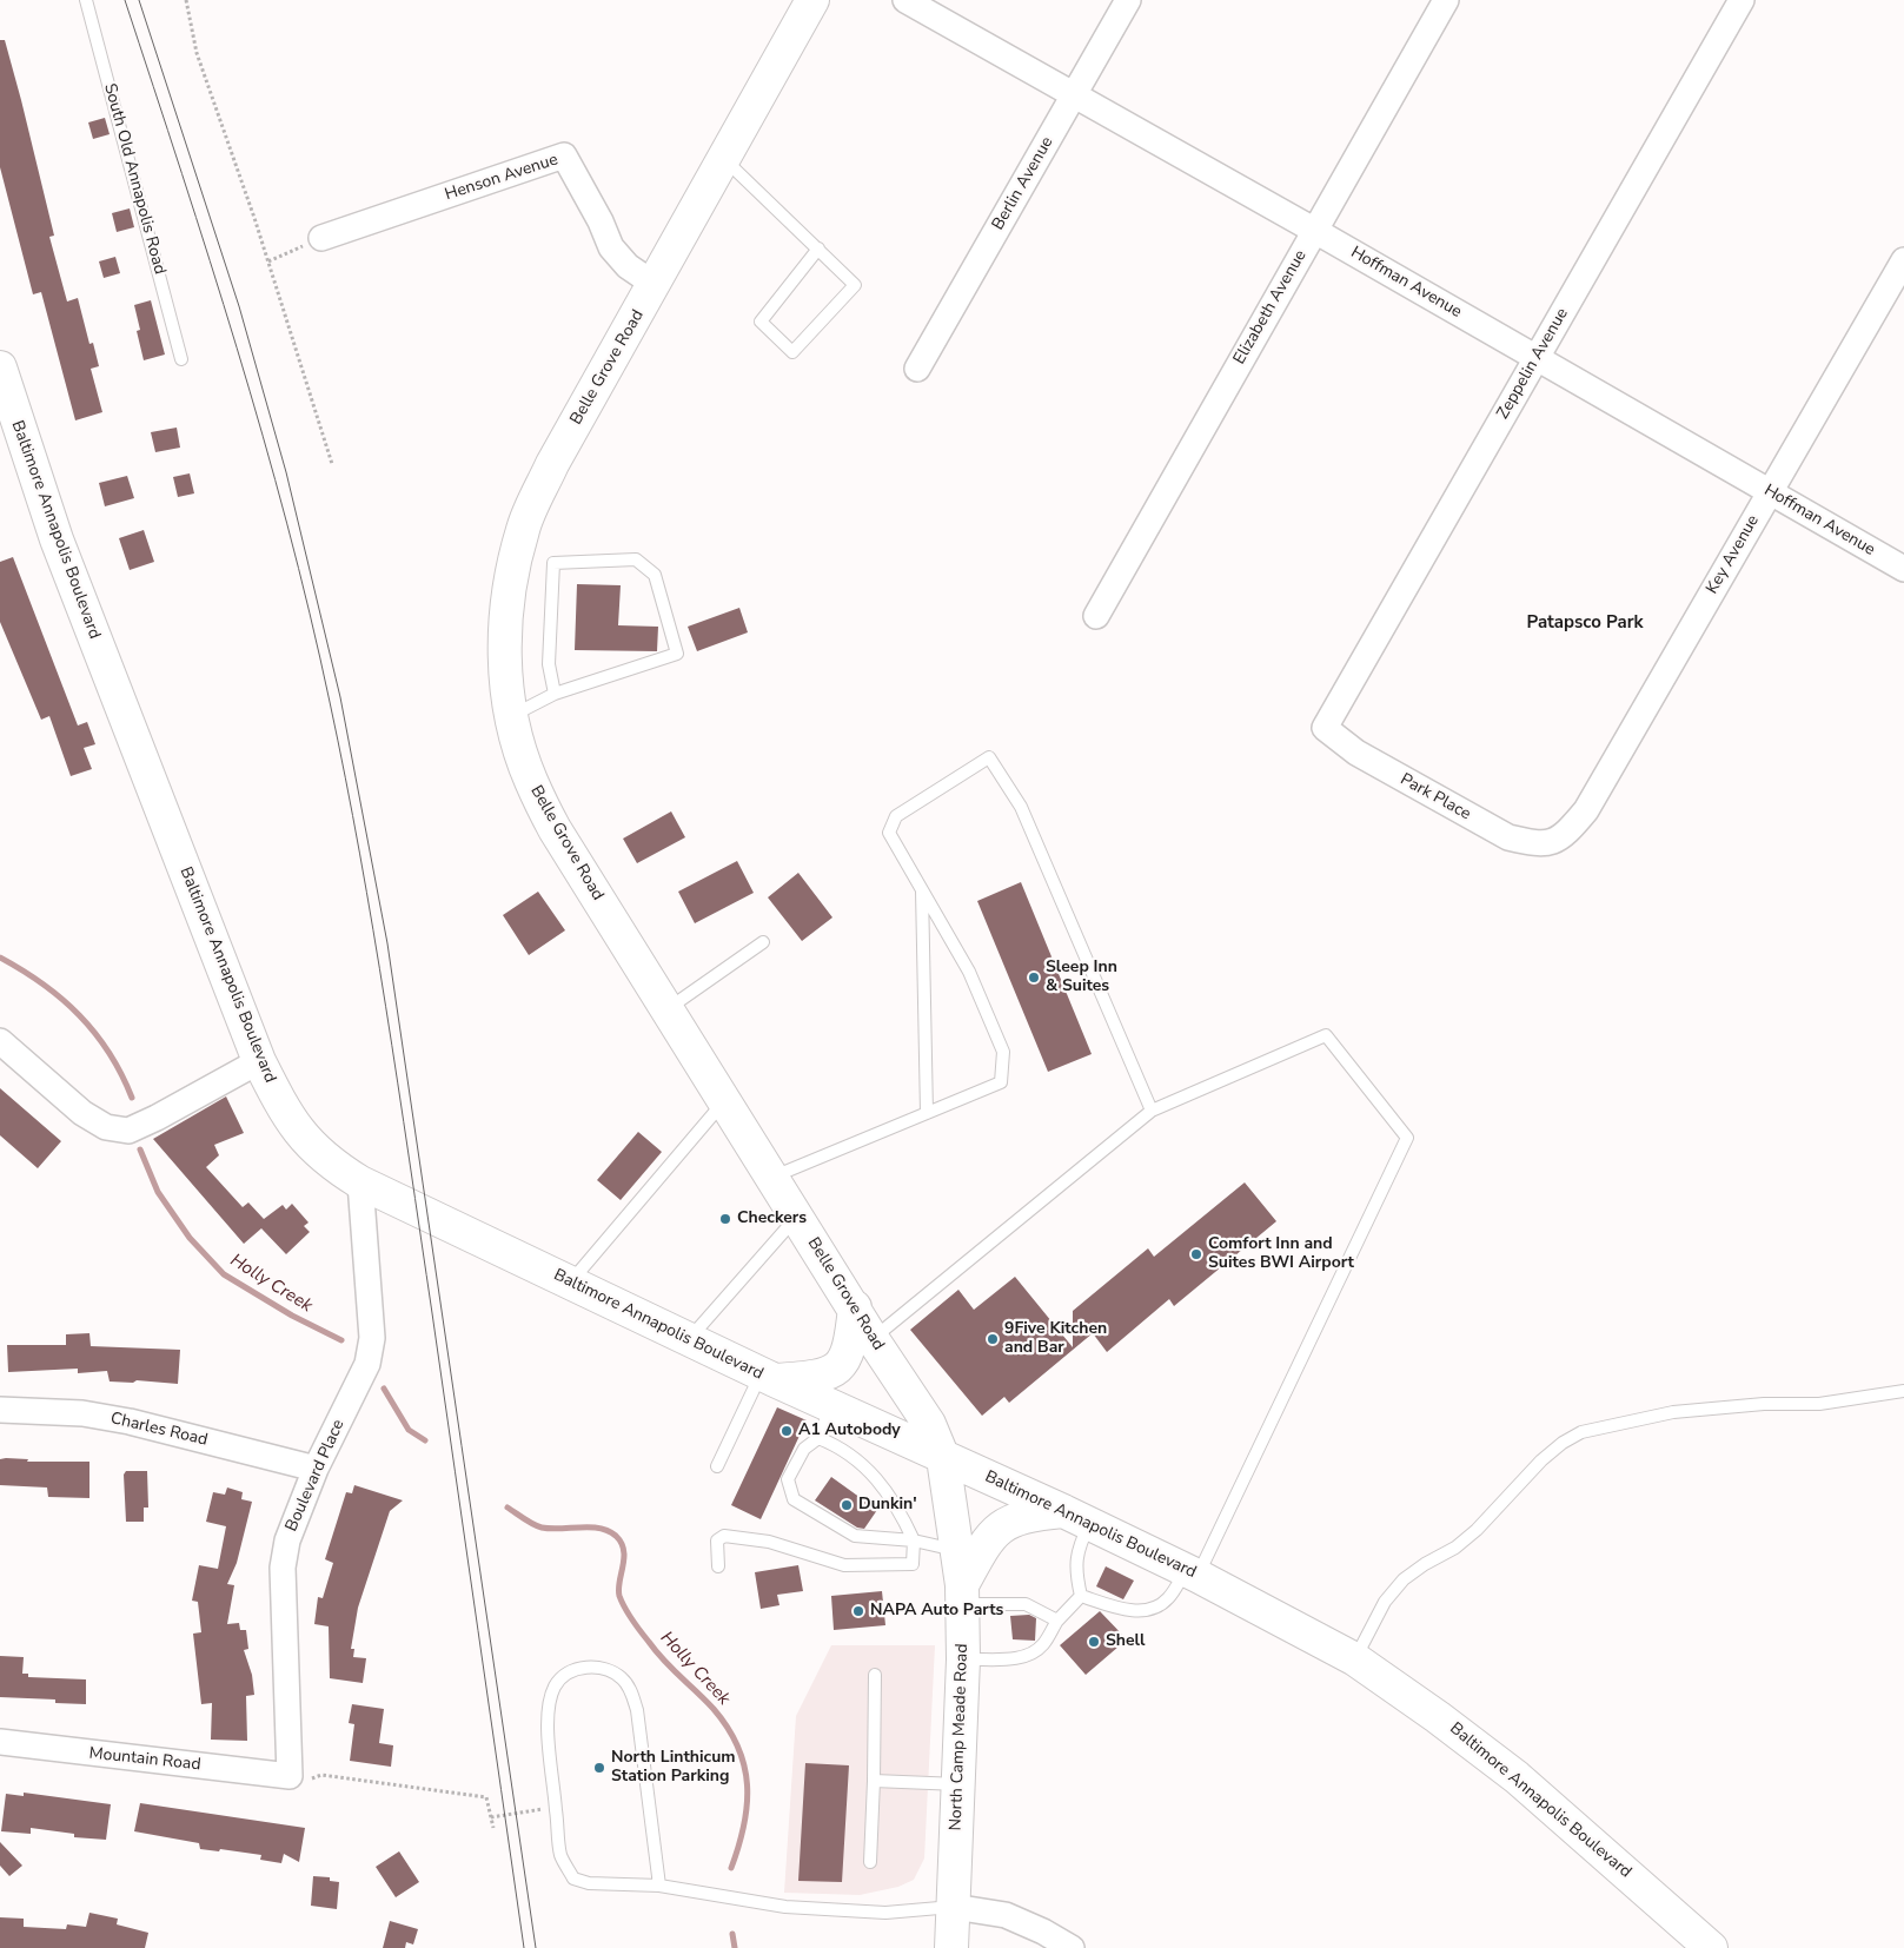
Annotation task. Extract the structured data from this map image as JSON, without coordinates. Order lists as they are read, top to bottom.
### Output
{
  "streets": {
    "main road": ["Belle Grove Road", "Baltimore Annapolis Boulevard", "North Camp Meade Road"],
    "street": [
      "Henson Avenue",
      "Berlin Avenue",
      "Hoffman Avenue",
      "Elizabeth Avenue",
      "Zeppelin Avenue",
      "Key Avenue",
      "Park Place",
      "Charles Road",
      "Boulevard Place",
      "Mountain Road"
    ],
    "lane": ["South Old Annapolis Road"]
  },
  "crossings": [
    ["Henson Avenue", "Belle Grove Road"],
    ["Berlin Avenue", "Hoffman Avenue"],
    ["Hoffman Avenue", "Elizabeth Avenue"],
    ["Hoffman Avenue", "Zeppelin Avenue"],
    ["Hoffman Avenue", "Key Avenue"],
    ["Zeppelin Avenue", "Park Place"],
    ["Belle Grove Road", "Baltimore Annapolis Boulevard"],
    ["Belle Grove Road", "North Camp Meade Road"],
    ["Baltimore Annapolis Boulevard", "Boulevard Place"],
    ["Baltimore Annapolis Boulevard", "North Camp Meade Road"],
    ["Key Avenue", "Park Place"],
    ["Charles Road", "Boulevard Place"],
    ["Boulevard Place", "Mountain Road"]
  ],
  "districts": ["Patapsco Park"],
  "water": ["Holly Creek"],
  "places": [
    "Sleep Inn & Suites",
    "Checkers",
    "Comfort Inn and Suites BWI Airport",
    "9Five Kitchen and Bar",
    "A1 Autobody",
    "Dunkin'",
    "NAPA Auto Parts",
    "Shell",
    "North Linthicum Station Parking"
  ]
}
